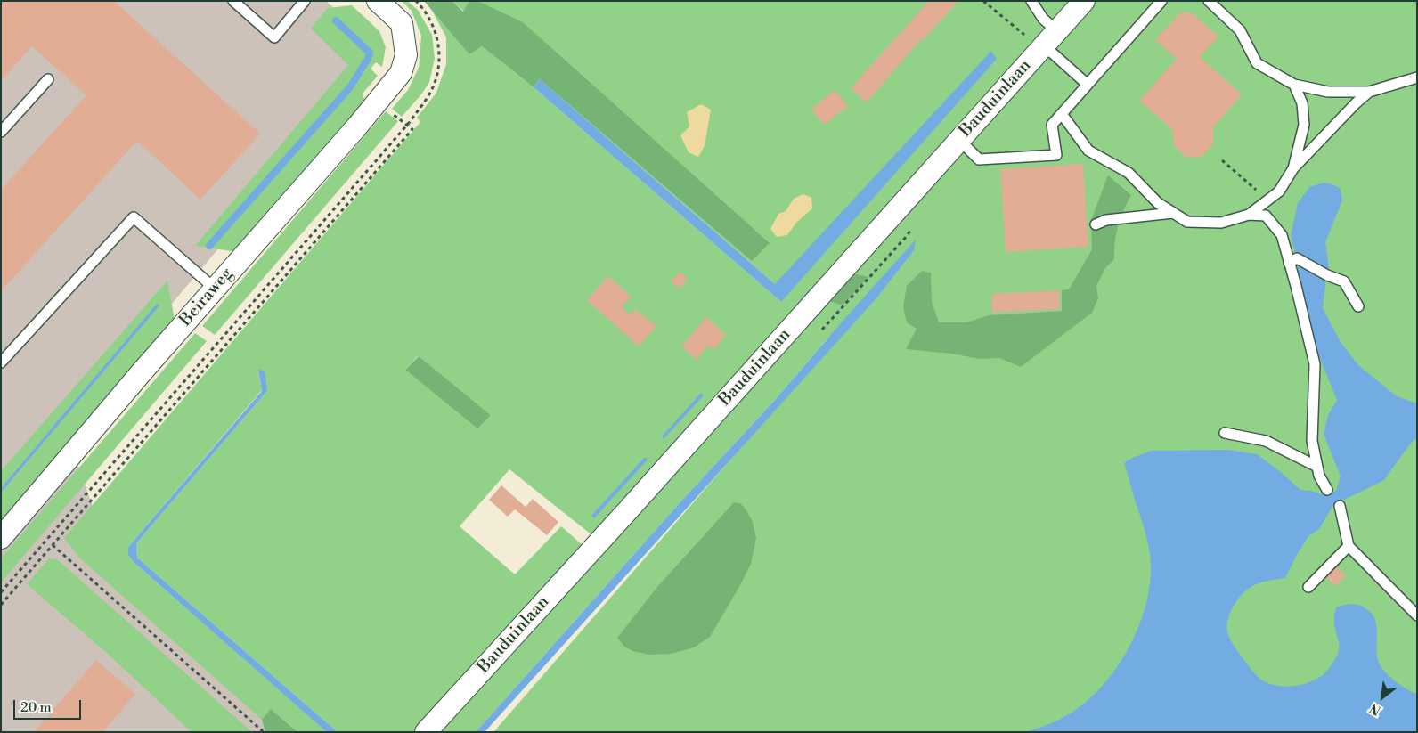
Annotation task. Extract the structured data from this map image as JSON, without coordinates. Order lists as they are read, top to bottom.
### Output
{
  "streets": {
    "street": ["Bauduinlaan", "Beiraweg"]
  },
  "scale_bar": "20 m",
  "north": "bottom left"
}
